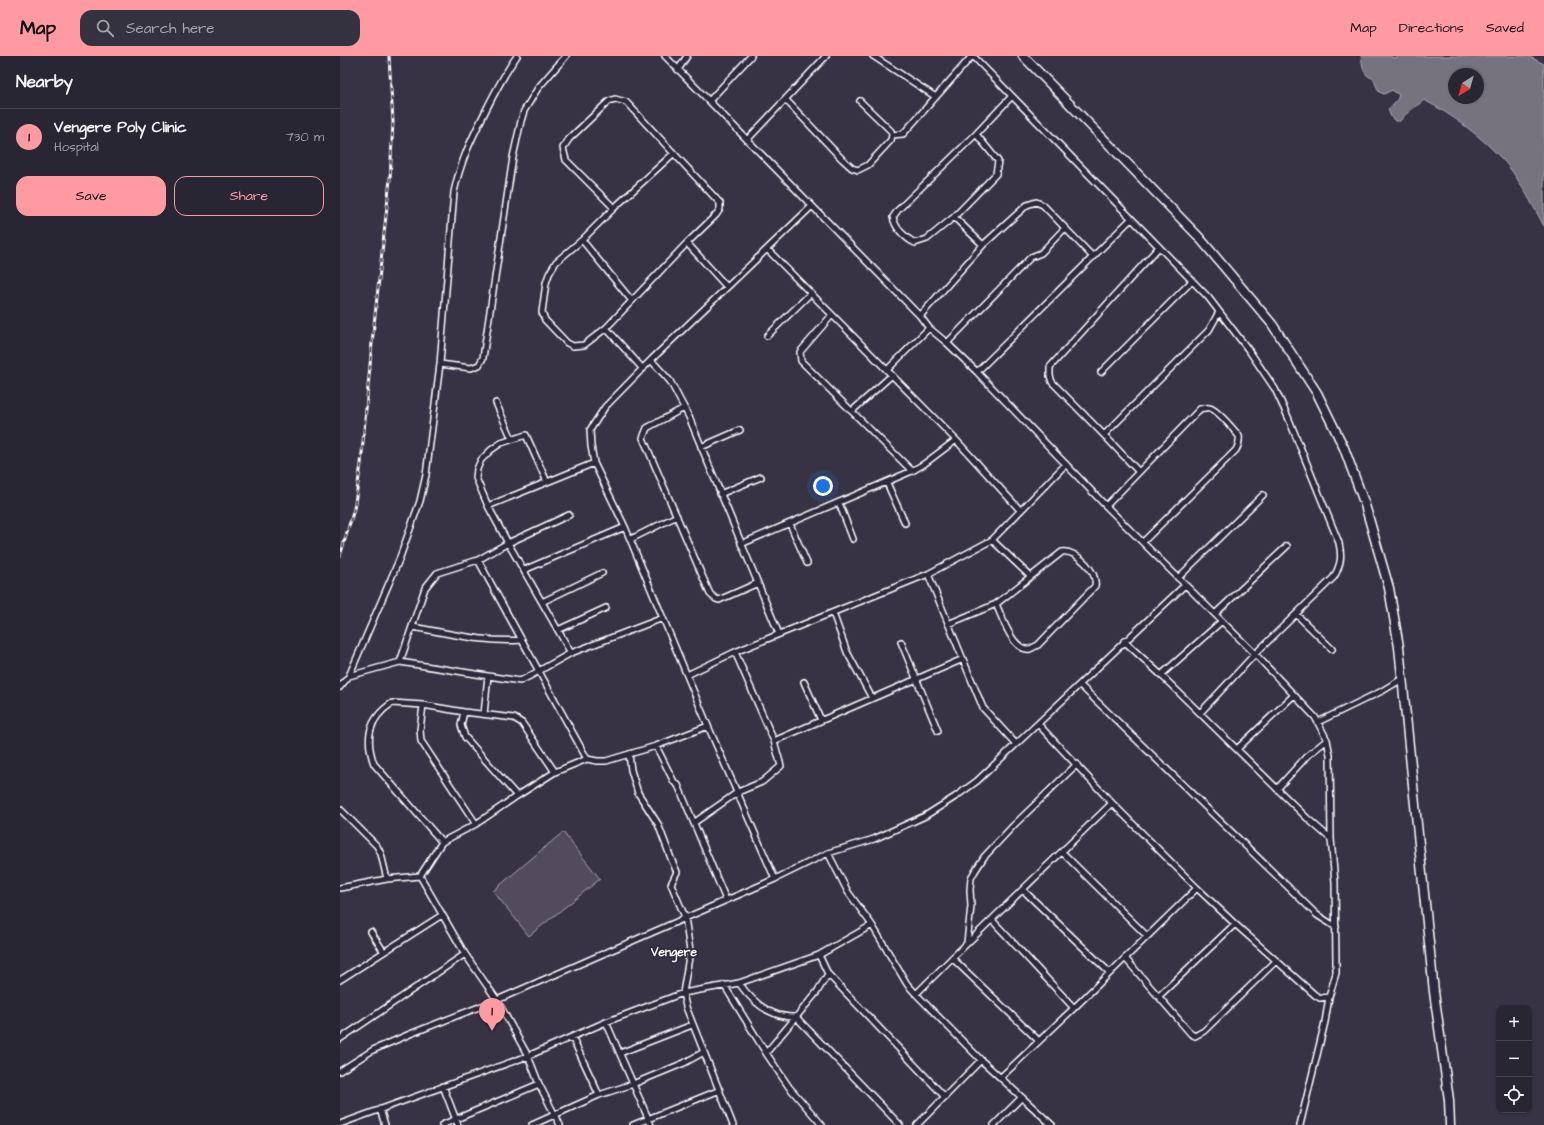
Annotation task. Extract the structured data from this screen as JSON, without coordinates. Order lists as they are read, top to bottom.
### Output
{
  "districts": ["Vengere"],
  "north": "bottom left",
  "page": {
    "header": "Map",
    "search": "Search here",
    "nav": ["Map", "Directions", "Saved"],
    "heading": "Nearby",
    "list": [
      {
        "mark": "1",
        "name": "Vengere Poly Clinic",
        "note": "Hospital",
        "value": "730 m"
      }
    ],
    "buttons": ["Save", "Share"],
    "pins": "1",
    "map_buttons": ["+", "−"]
  }
}
